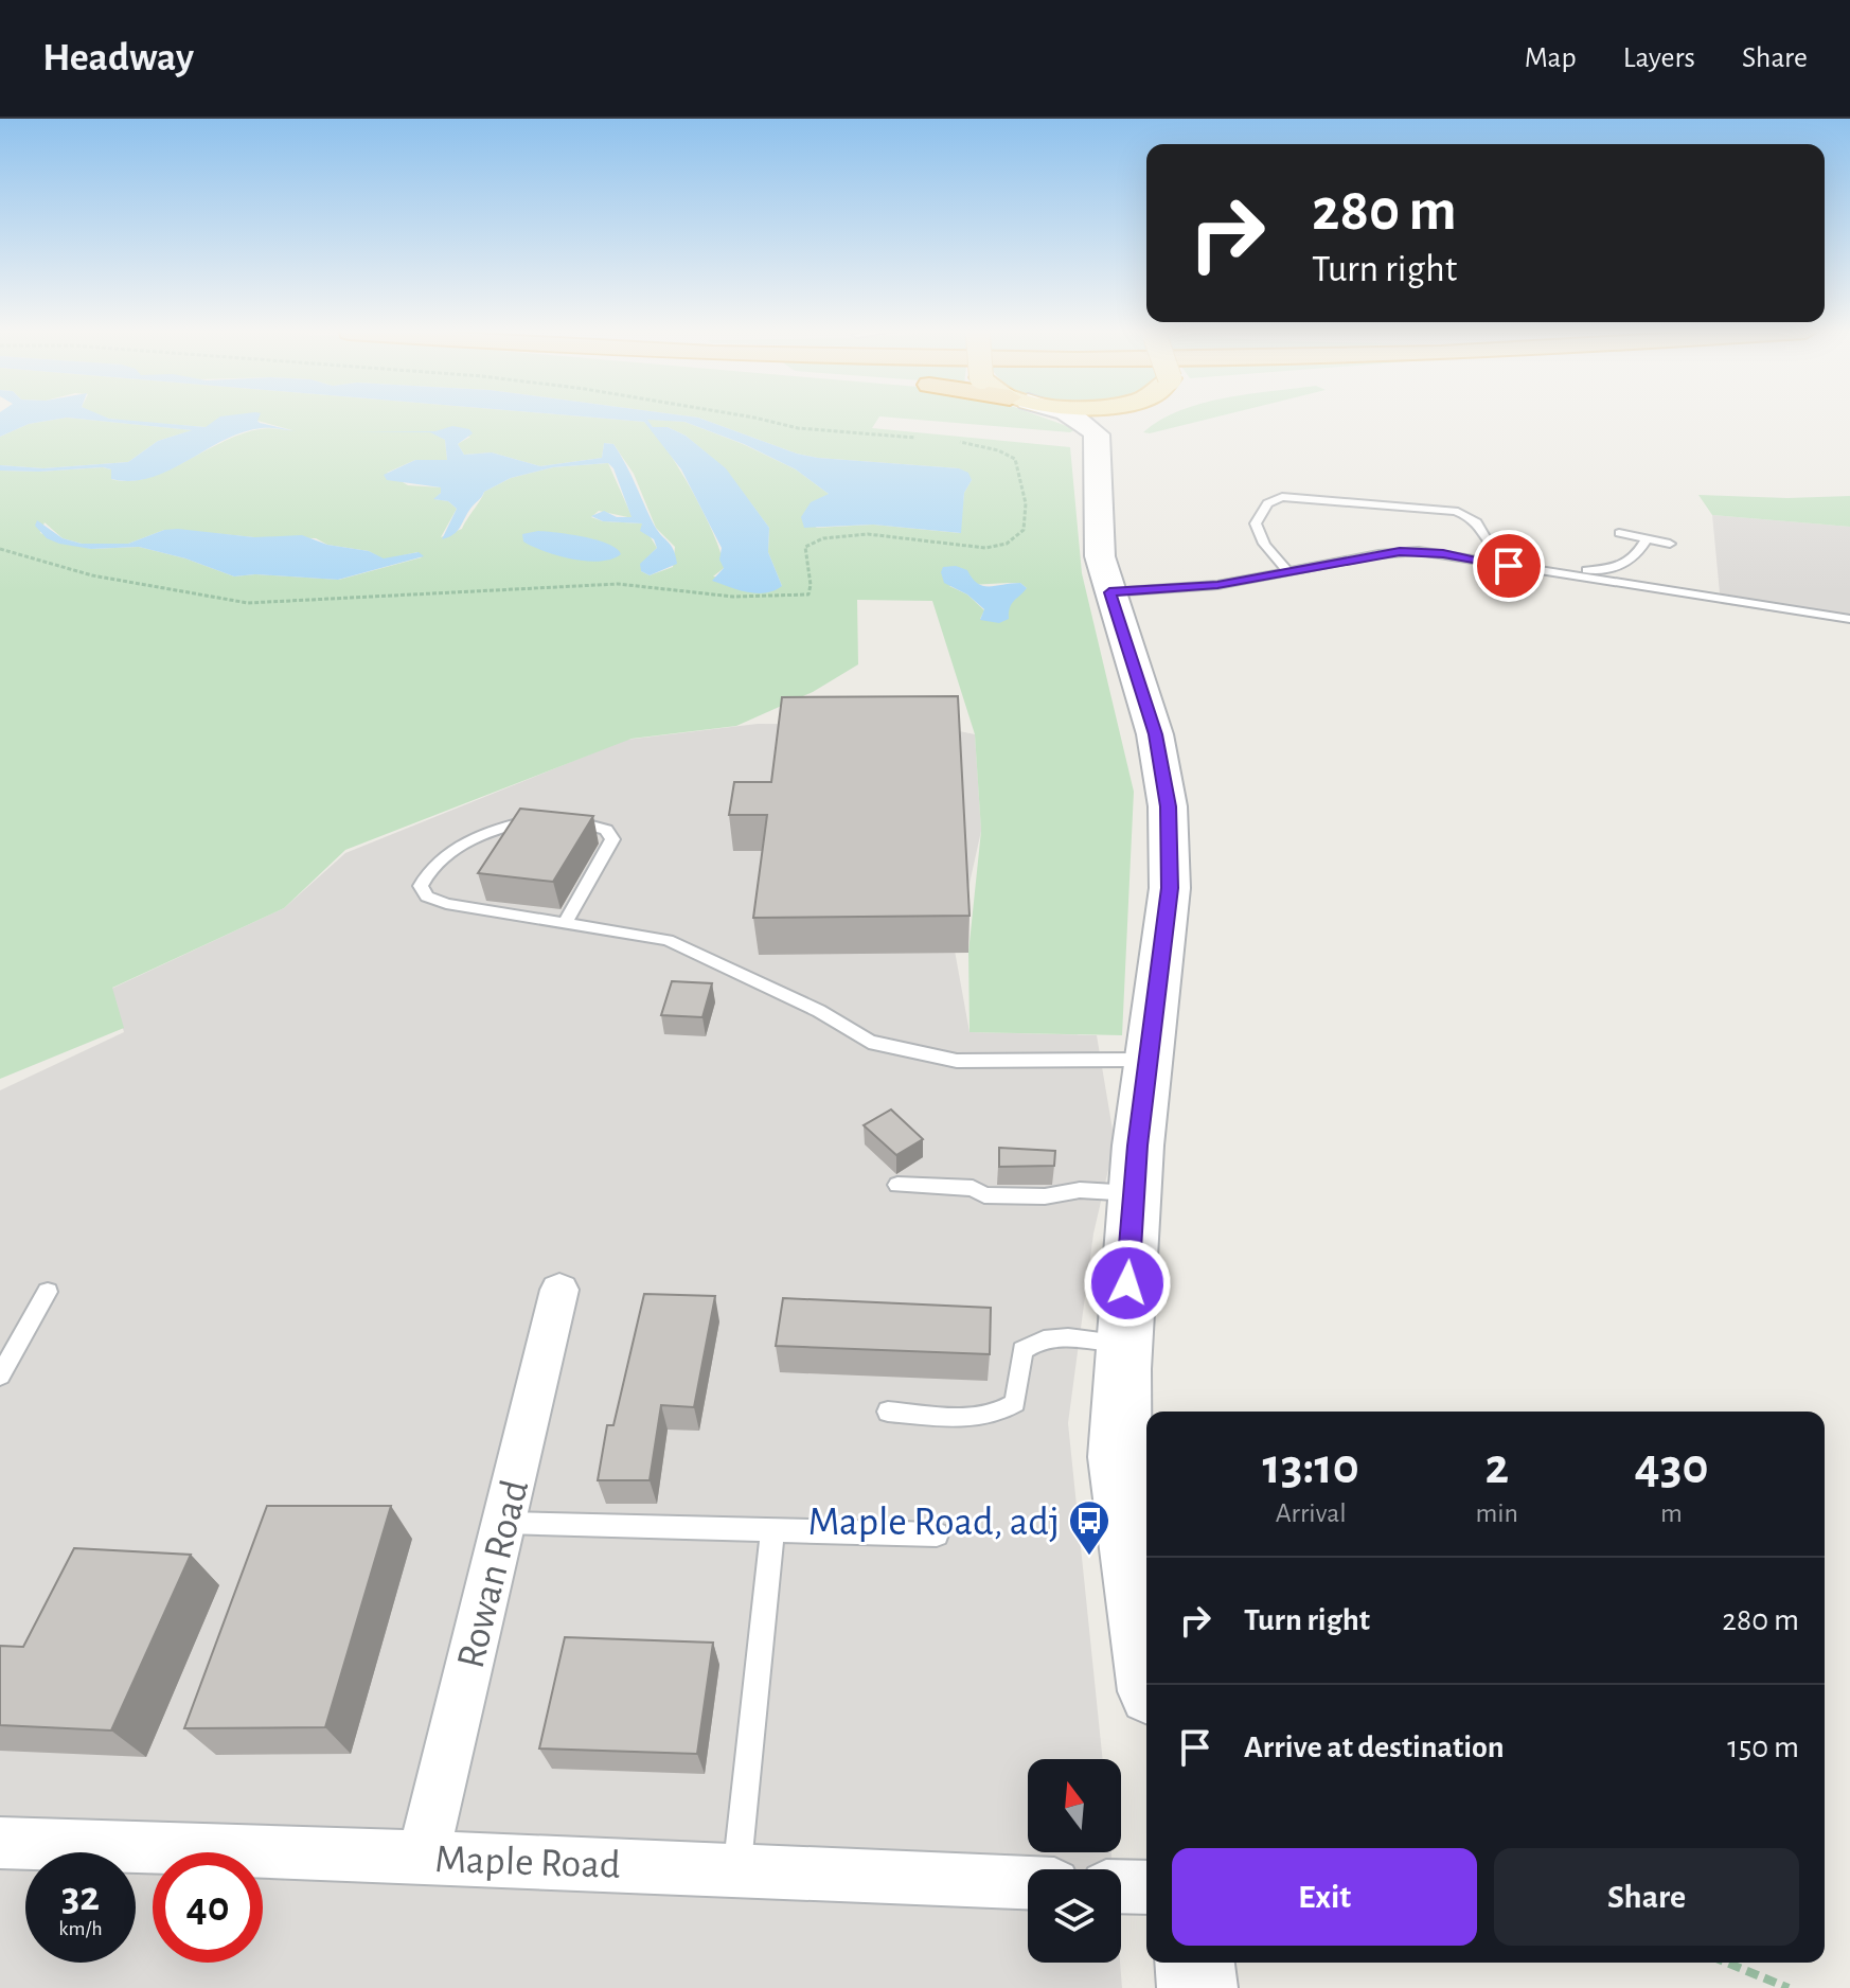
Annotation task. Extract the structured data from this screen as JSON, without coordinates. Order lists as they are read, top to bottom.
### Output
{
  "streets": {
    "street": ["Rowan Road", "Maple Road"]
  },
  "crossings": [
    ["Rowan Road", "Maple Road"]
  ],
  "places": {
    "bus stop": ["Maple Road, adj"]
  },
  "north": "top",
  "page": {
    "header": "Headway",
    "nav": ["Map", "Layers", "Share"],
    "turn": ["280 m", "Turn right"],
    "eta": [
      "13:10",
      "Arrival",
      "2",
      "min",
      "430",
      "m"
    ],
    "list": [
      {
        "name": "Turn right",
        "value": "280 m"
      },
      {
        "name": "Arrive at destination",
        "value": "150 m"
      }
    ],
    "buttons": ["Exit", "Share"],
    "speed": "32 km/h",
    "limit": "40"
  }
}
